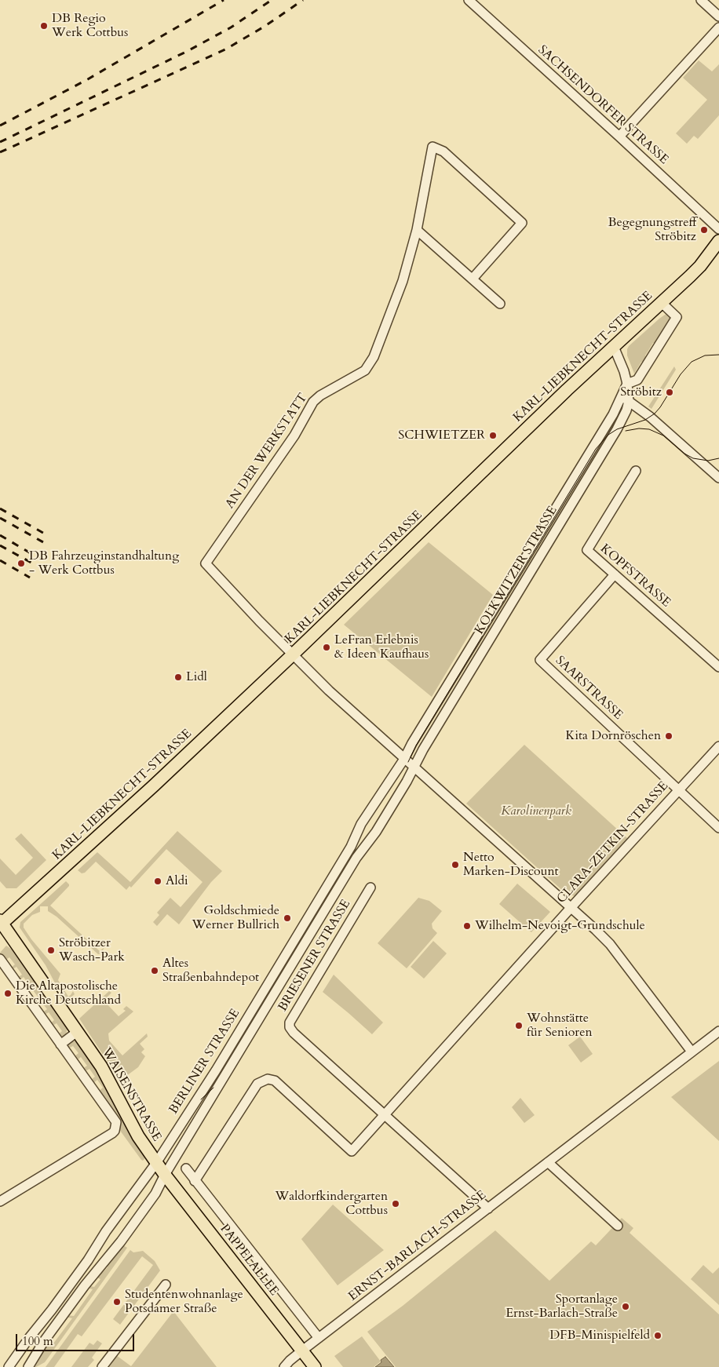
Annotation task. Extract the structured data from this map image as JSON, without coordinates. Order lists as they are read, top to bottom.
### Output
{
  "streets": {
    "main road": ["KARL-LIEBKNECHT-STRASSE", "WAISENSTRASSE", "PAPPELALLEE"],
    "street": [
      "SACHSENDORFER STRASSE",
      "AN DER WERKSTATT",
      "KOLKWITZER STRASSE",
      "KOPFSTRASSE",
      "SAARSTRASSE",
      "CLARA-ZETKIN-STRASSE",
      "BRIESENER STRASSE",
      "BERLINER STRASSE",
      "ERNST-BARLACH-STRASSE"
    ]
  },
  "crossings": [
    ["KARL-LIEBKNECHT-STRASSE", "AN DER WERKSTATT"],
    ["KARL-LIEBKNECHT-STRASSE", "KOLKWITZER STRASSE"],
    ["KARL-LIEBKNECHT-STRASSE", "WAISENSTRASSE"],
    ["KOLKWITZER STRASSE", "BERLINER STRASSE"],
    ["KOPFSTRASSE", "SAARSTRASSE"],
    ["SAARSTRASSE", "CLARA-ZETKIN-STRASSE"],
    ["CLARA-ZETKIN-STRASSE", "BRIESENER STRASSE"],
    ["BRIESENER STRASSE", "ERNST-BARLACH-STRASSE"],
    ["BERLINER STRASSE", "WAISENSTRASSE"],
    ["BERLINER STRASSE", "PAPPELALLEE"],
    ["WAISENSTRASSE", "PAPPELALLEE"],
    ["ERNST-BARLACH-STRASSE", "PAPPELALLEE"]
  ],
  "parks": ["Karolinenpark"],
  "places": [
    "DB Regio Werk Cottbus",
    "Begegnungstreff Ströbitz",
    "Ströbitz",
    "SCHWIETZER",
    "DB Fahrzeuginstandhaltung - Werk Cottbus",
    "LeFran Erlebnis & Ideen Kaufhaus",
    "Lidl",
    "Kita Dornröschen",
    "Netto Marken-Discount",
    "Aldi",
    "Goldschmiede Werner Bullrich",
    "Wilhelm-Nevoigt-Grundschule",
    "Ströbitzer Wasch-Park",
    "Altes Straßenbahndepot",
    "Die Altapostolische Kirche Deutschland",
    "Wohnstätte für Senioren",
    "Waldorfkindergarten Cottbus",
    "Studentenwohnanlage Potsdamer Straße",
    "Sportanlage Ernst-Barlach-Straße",
    "DFB-Minispielfeld"
  ],
  "scale_bar": "100 m"
}
